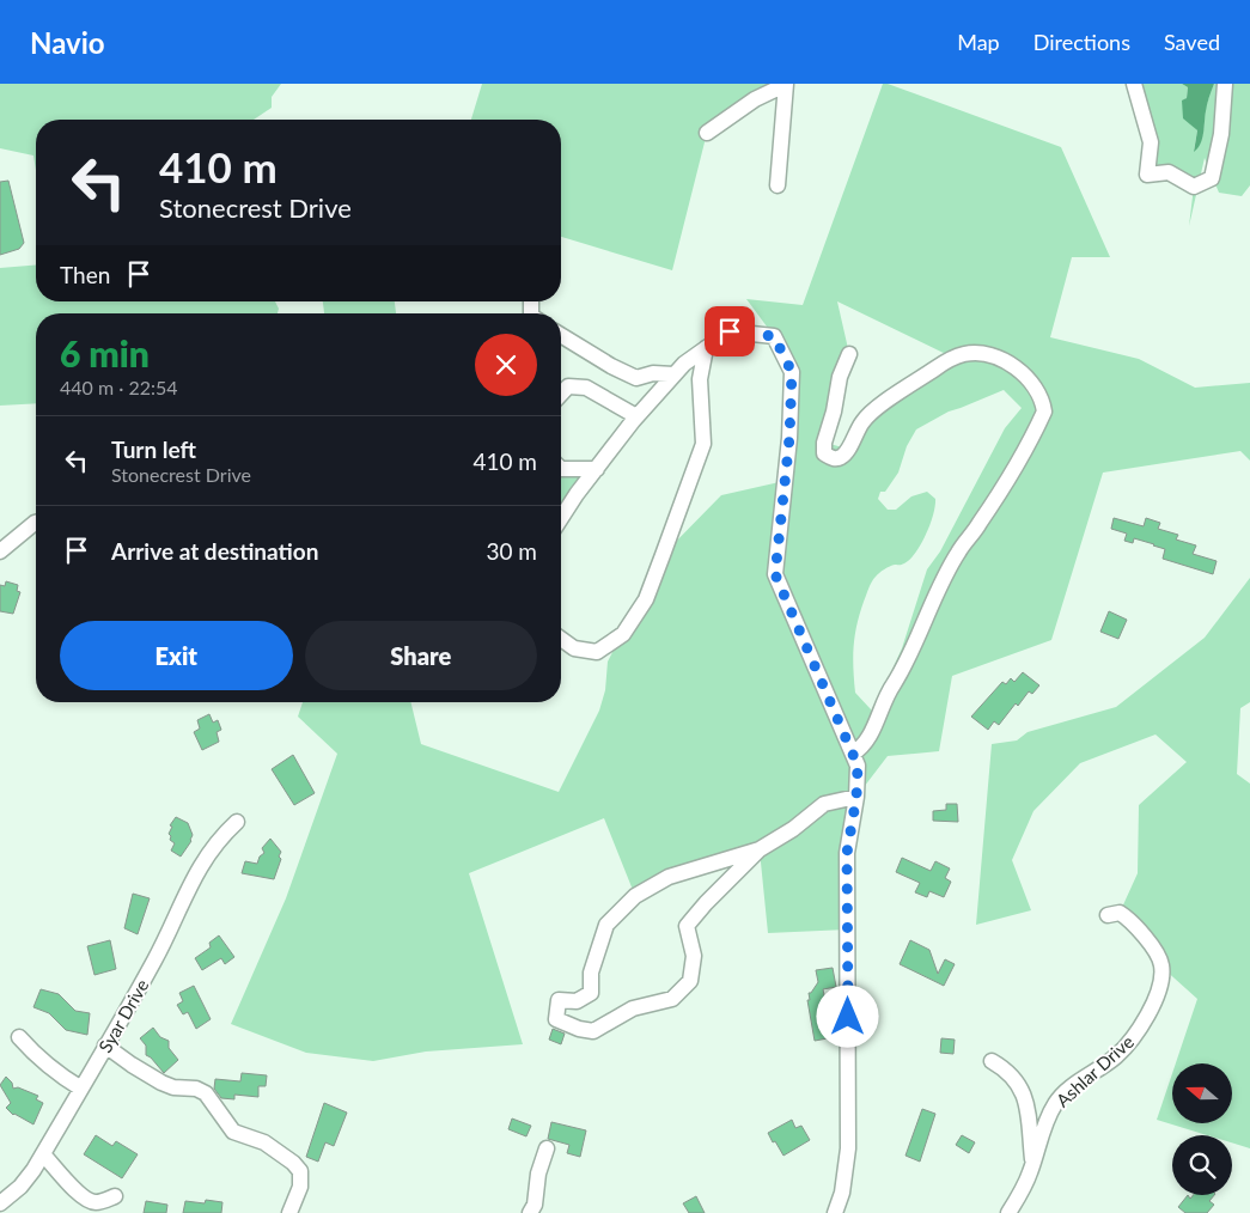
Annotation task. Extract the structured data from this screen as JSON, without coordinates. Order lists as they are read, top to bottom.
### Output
{
  "streets": {
    "street": ["Syar Drive", "Ashlar Drive"]
  },
  "north": "left",
  "page": {
    "header": "Navio",
    "nav": ["Map", "Directions", "Saved"],
    "turn": ["410 m", "Stonecrest Drive"],
    "then": "Then",
    "heading": ["6 min", "440 m · 22:54"],
    "list": [
      {
        "name": "Turn left",
        "note": "Stonecrest Drive",
        "value": "410 m"
      },
      {
        "name": "Arrive at destination",
        "value": "30 m"
      }
    ],
    "buttons": ["Exit", "Share"]
  }
}
